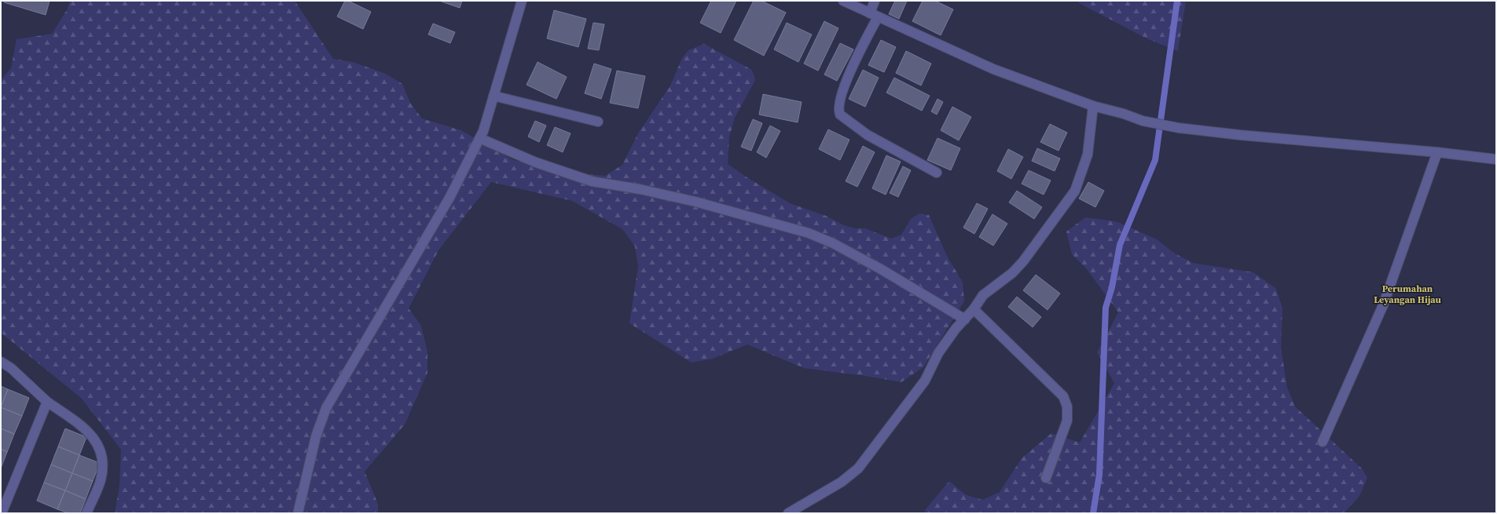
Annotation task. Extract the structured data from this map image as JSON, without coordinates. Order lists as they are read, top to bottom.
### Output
{
  "districts": ["Perumahan Leyangan Hijau"]
}
